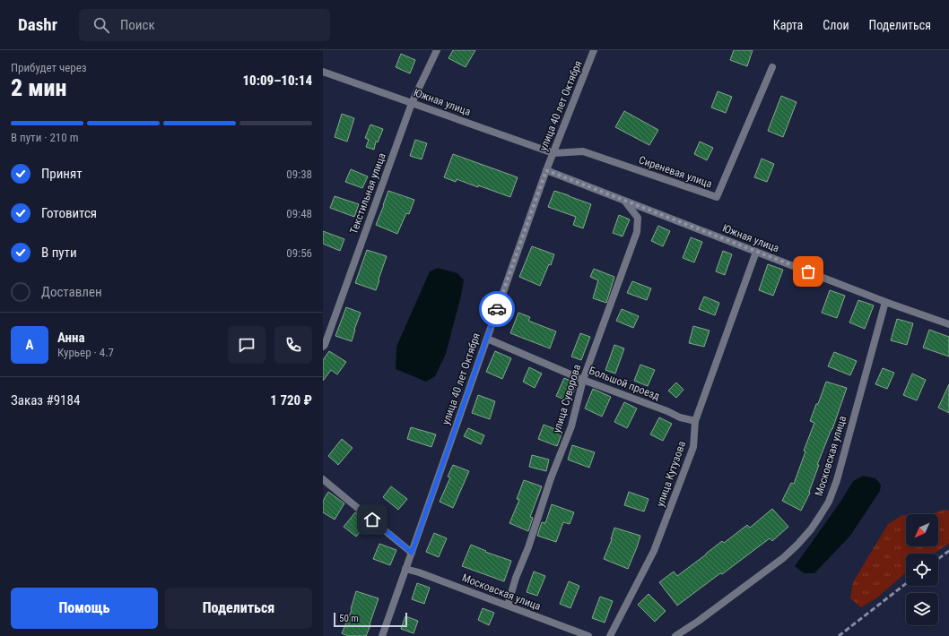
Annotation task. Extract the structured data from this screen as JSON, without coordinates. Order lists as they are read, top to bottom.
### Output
{
  "streets": {
    "street": [
      "Южная улица",
      "улица 40 лет Октября",
      "Сиреневая улица",
      "Текстильная улица",
      "Большой проезд",
      "улица Суворова",
      "Московская улица",
      "улица Кутузова"
    ]
  },
  "crossings": [
    ["Южная улица", "улица 40 лет Октября"],
    ["Южная улица", "Сиреневая улица"],
    ["Южная улица", "Текстильная улица"],
    ["Южная улица", "улица Суворова"],
    ["Южная улица", "Московская улица"],
    ["Южная улица", "улица Кутузова"],
    ["улица 40 лет Октября", "Сиреневая улица"],
    ["улица 40 лет Октября", "Большой проезд"],
    ["улица 40 лет Октября", "Московская улица"],
    ["Большой проезд", "улица Суворова"],
    ["Большой проезд", "улица Кутузова"],
    ["улица Суворова", "Московская улица"]
  ],
  "scale_bar": "50 m",
  "north": "bottom left",
  "page": {
    "header": "Dashr",
    "search": "Поиск",
    "nav": ["Карта", "Слои", "Поделиться"],
    "heading": ["2 мин", "Прибудет через", "10:09–10:14"],
    "panel": [
      "Анна",
      "Курьер · 4.7",
      "Заказ #9184",
      "1 720 ₽"
    ],
    "bar": "В пути · 210 m",
    "list": [
      ["Принят", "09:38"],
      ["Готовится", "09:48"],
      ["В пути", "09:56"],
      "Доставлен"
    ],
    "round": "А",
    "buttons": ["Помощь", "Поделиться"],
    "scale": "50 m"
  }
}
